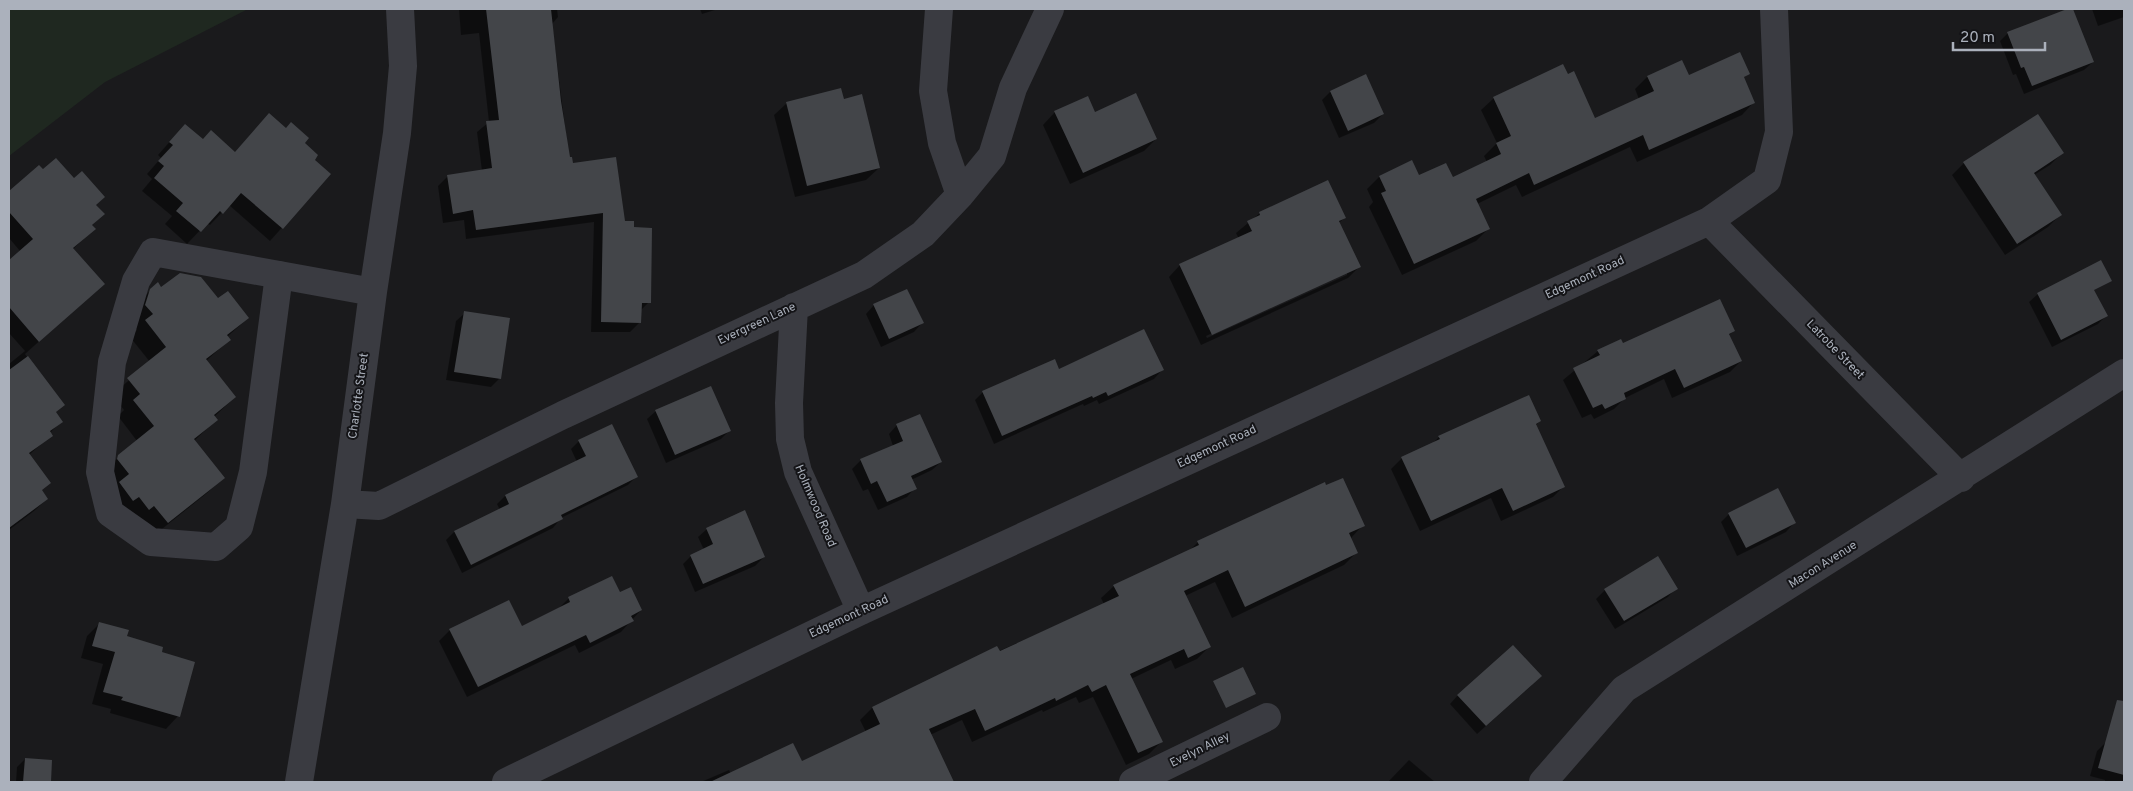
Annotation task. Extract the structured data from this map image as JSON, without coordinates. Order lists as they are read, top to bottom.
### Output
{
  "streets": {
    "street": [
      "Edgemont Road",
      "Evergreen Lane",
      "Latrobe Street",
      "Charlotte Street",
      "Holmwood Road",
      "Macon Avenue",
      "Evelyn Alley"
    ]
  },
  "crossings": [
    ["Edgemont Road", "Latrobe Street"],
    ["Edgemont Road", "Holmwood Road"],
    ["Evergreen Lane", "Charlotte Street"],
    ["Evergreen Lane", "Holmwood Road"],
    ["Latrobe Street", "Macon Avenue"]
  ],
  "scale_bar": "20 m"
}
